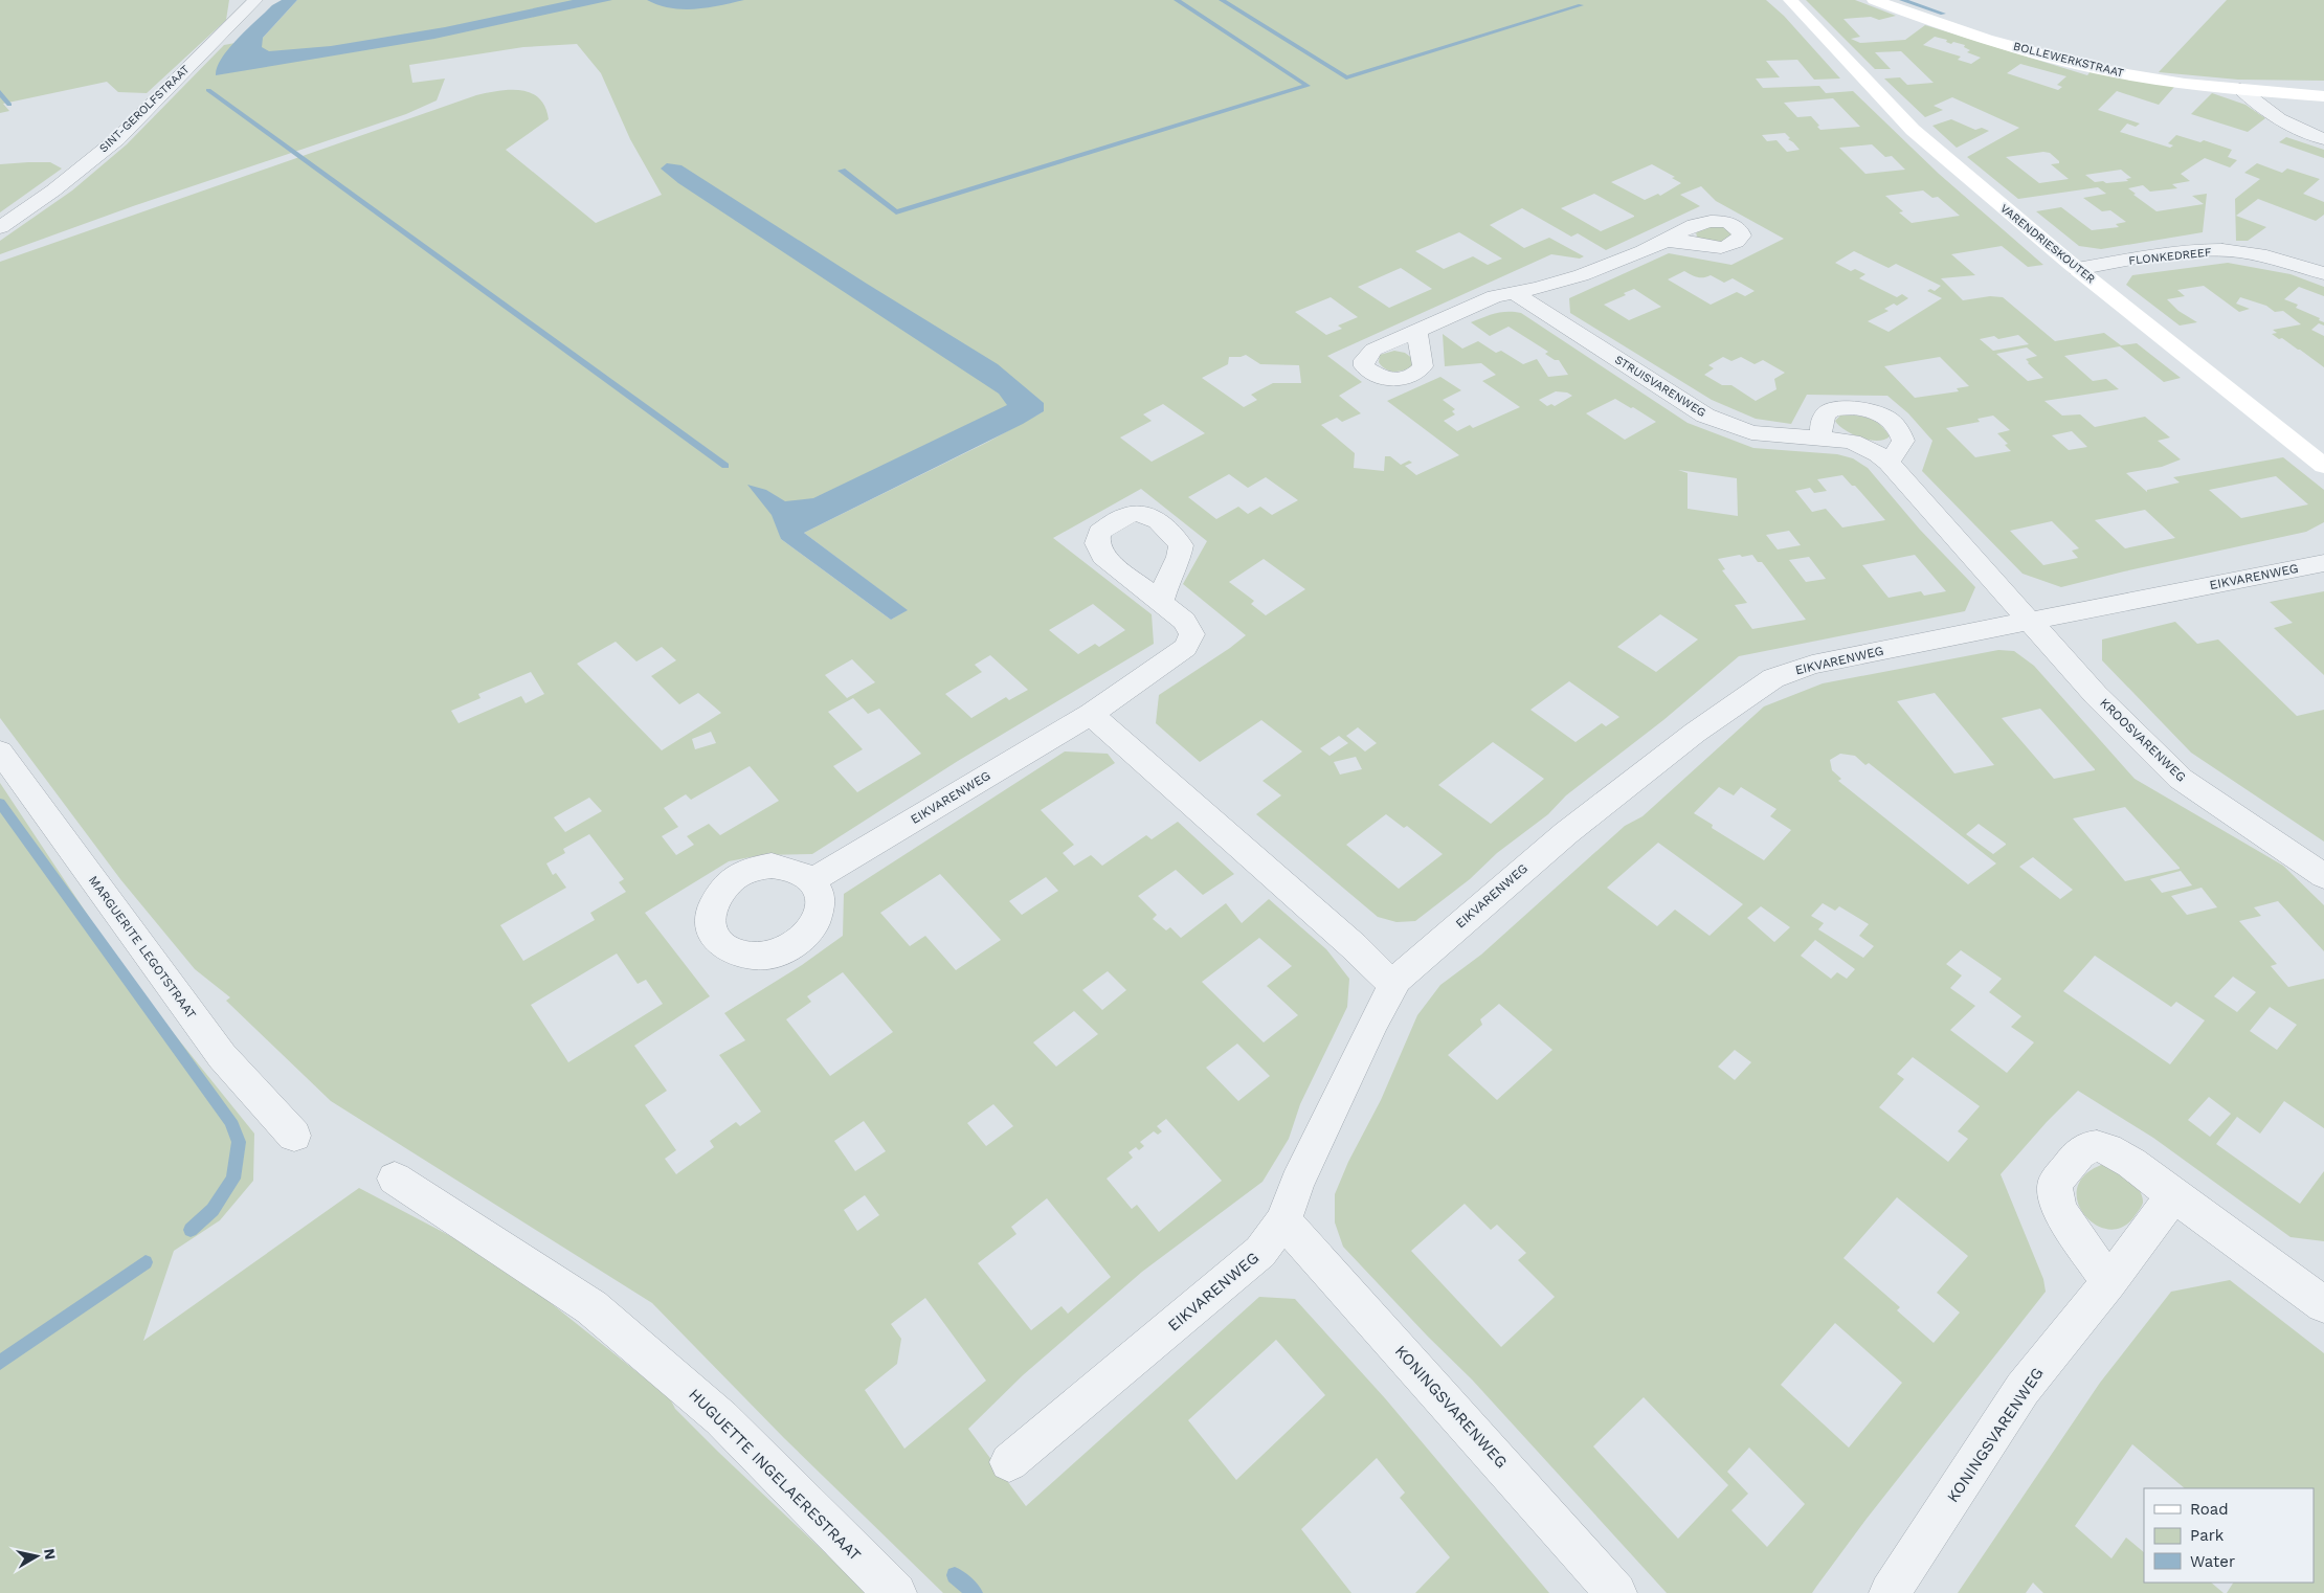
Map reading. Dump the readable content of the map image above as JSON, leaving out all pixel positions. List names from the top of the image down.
{
  "streets": {
    "street": [
      "BOLLEWERKSTRAAT",
      "SINT-GEROLFSTRAAT",
      "VARENDRIESKOUTER",
      "FLONKEDREEF",
      "STRUISVARENWEG",
      "EIKVARENWEG",
      "KROOSVARENWEG",
      "MARGUERITE LEGOTSTRAAT",
      "KONINGSVARENWEG",
      "HUGUETTE INGELAERESTRAAT"
    ]
  },
  "crossings": [
    ["VARENDRIESKOUTER", "FLONKEDREEF"],
    ["STRUISVARENWEG", "EIKVARENWEG"],
    ["STRUISVARENWEG", "KROOSVARENWEG"],
    ["EIKVARENWEG", "KROOSVARENWEG"],
    ["EIKVARENWEG", "KONINGSVARENWEG"]
  ],
  "legend": ["Road", "Park", "Water"],
  "north": "right"
}
